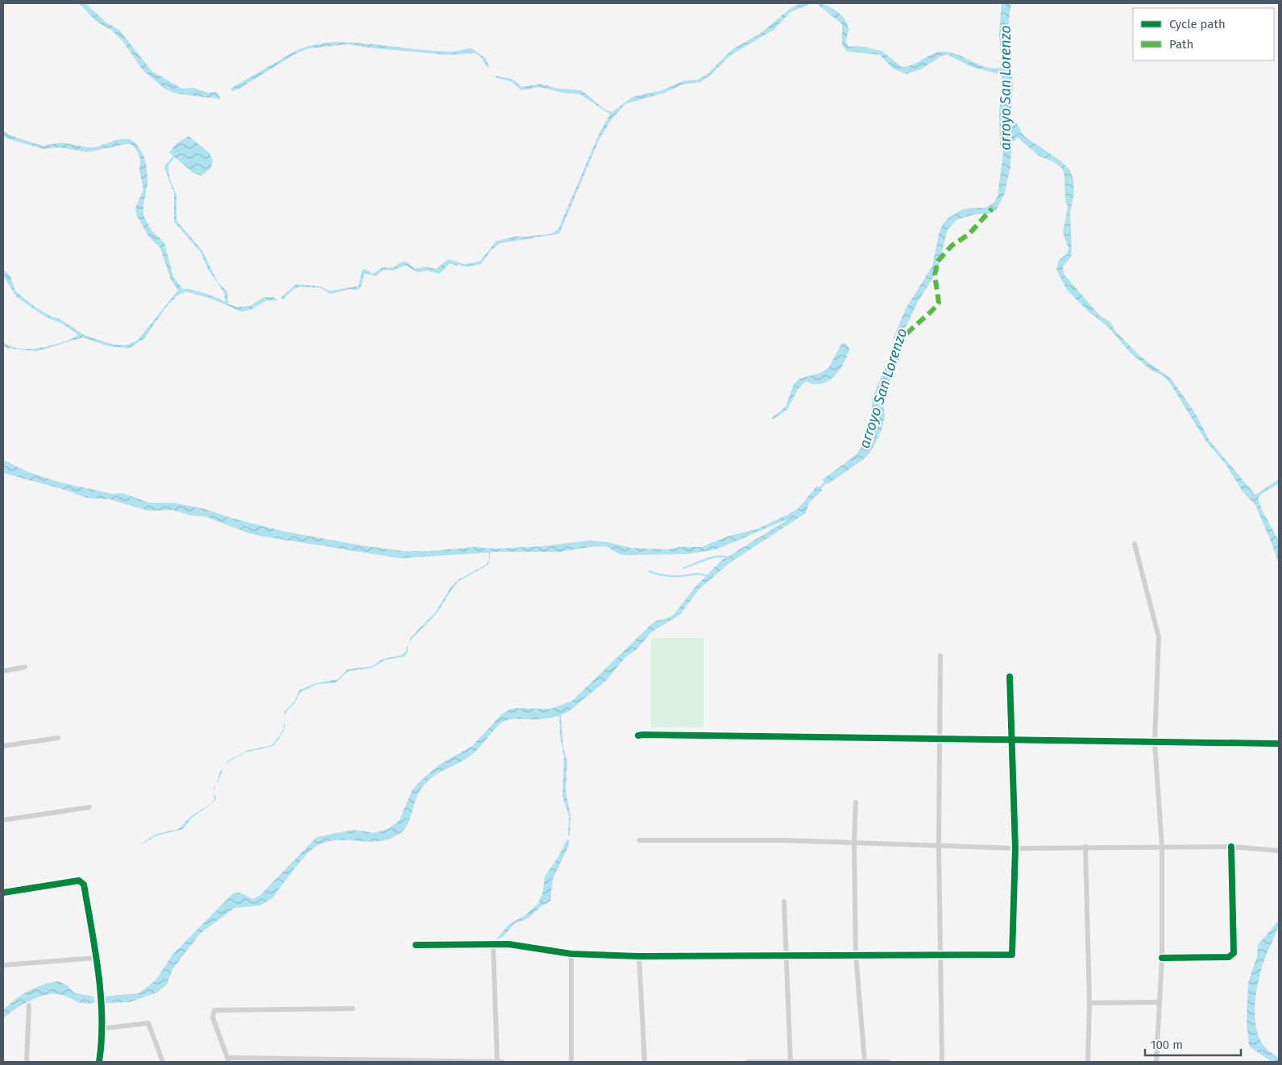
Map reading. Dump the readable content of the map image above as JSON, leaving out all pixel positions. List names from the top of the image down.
{
  "water": ["arroyo San Lorenzo"],
  "legend": ["Cycle path", "Path"],
  "scale_bar": "100 m"
}
